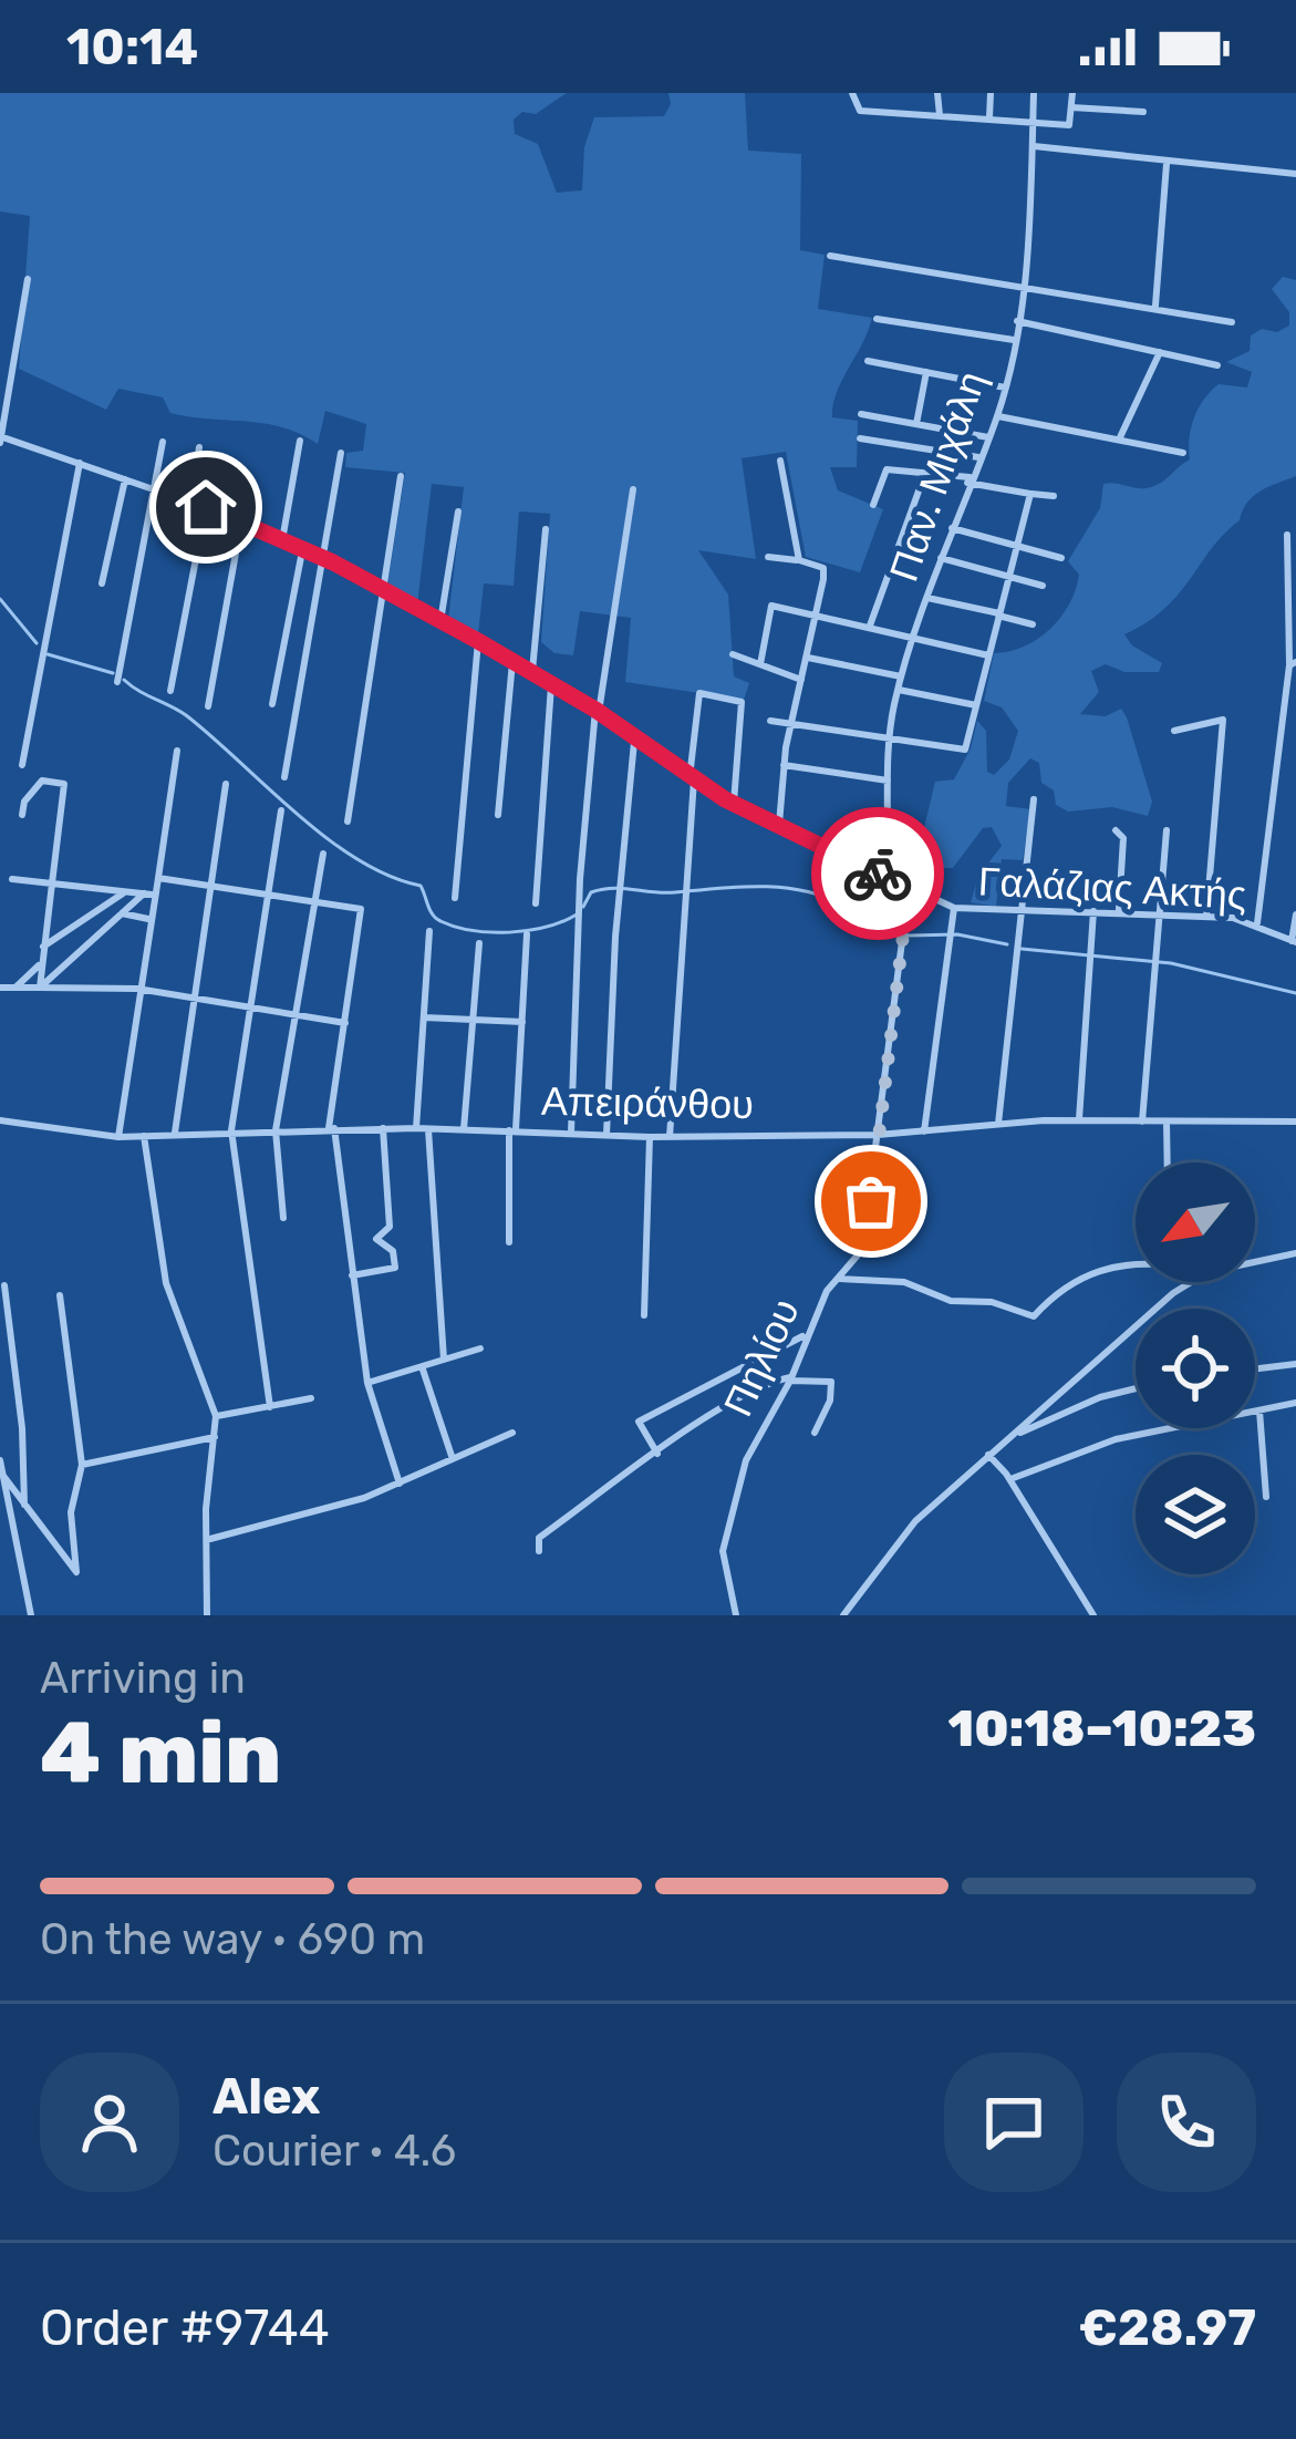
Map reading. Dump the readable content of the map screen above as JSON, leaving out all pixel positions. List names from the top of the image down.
{
  "streets": {
    "street": [
      "Παν. Μιχάλη",
      "Γαλάζιας Ακτής",
      "Απειράνθου",
      "Πηλίου"
    ]
  },
  "crossings": [
    ["Παν. Μιχάλη", "Γαλάζιας Ακτής"],
    ["Γαλάζιας Ακτής", "Πηλίου"],
    ["Απειράνθου", "Πηλίου"]
  ],
  "north": "bottom left",
  "page": {
    "status": "10:14",
    "heading": ["4 min", "Arriving in", "10:18–10:23"],
    "panel": [
      "Alex",
      "Courier · 4.6",
      "Order #9744",
      "€28.97"
    ],
    "bar": "On the way · 690 m"
  }
}
